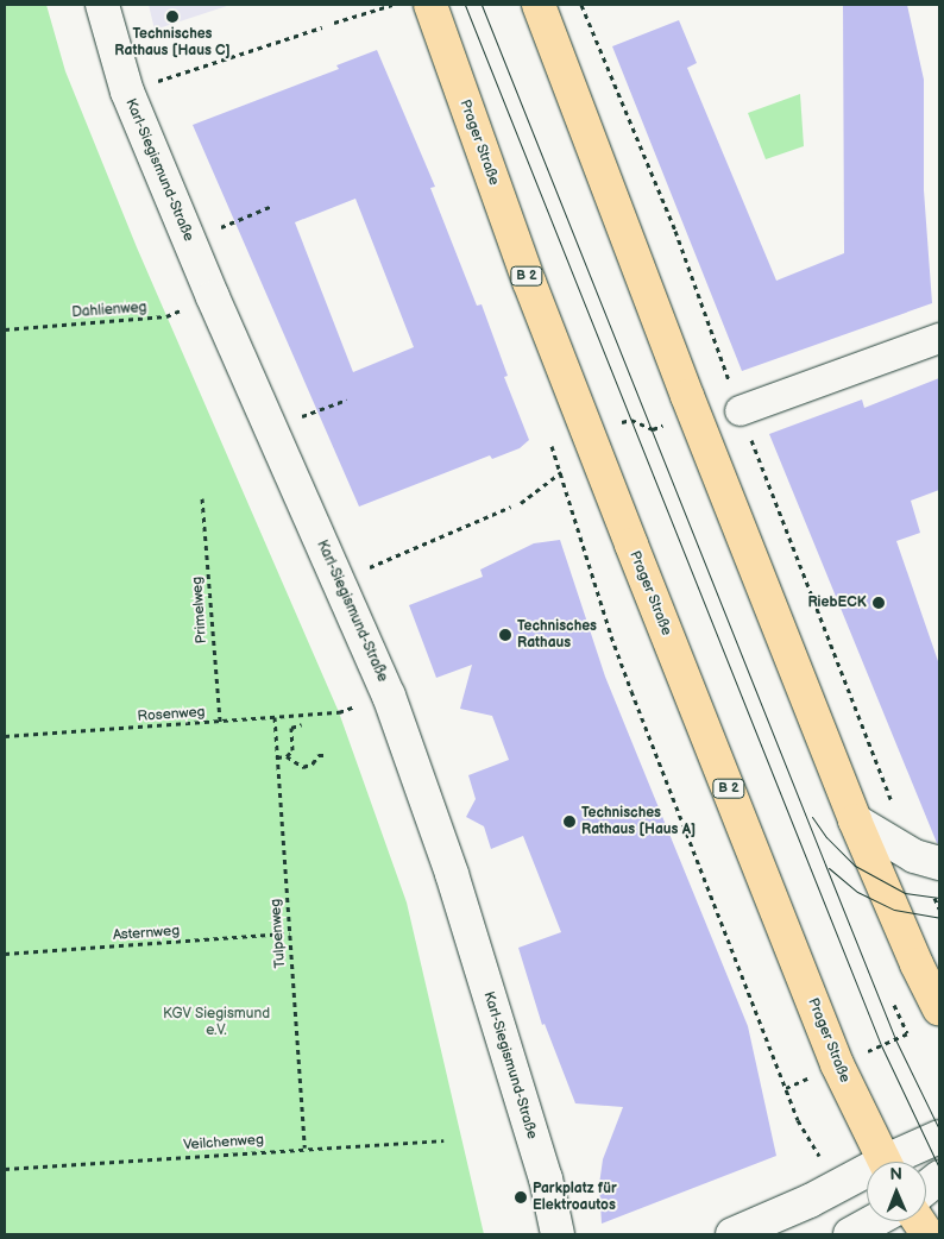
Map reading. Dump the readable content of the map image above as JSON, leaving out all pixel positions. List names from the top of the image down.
{
  "streets": {
    "main road": ["Prager Straße", "B 2"],
    "street": ["Karl-Siegismund-Straße"],
    "path": [
      "Dahlienweg",
      "Primelweg",
      "Rosenweg",
      "Asternweg",
      "Tulpenweg",
      "Veilchenweg"
    ]
  },
  "crossings": [
    ["Karl-Siegismund-Straße", "Dahlienweg"],
    ["Primelweg", "Rosenweg"],
    ["Rosenweg", "Tulpenweg"],
    ["Asternweg", "Tulpenweg"],
    ["Tulpenweg", "Veilchenweg"]
  ],
  "parks": ["KGV Siegismund e.V."],
  "places": [
    "Technisches Rathaus [Haus C]",
    "RiebECK",
    "Technisches Rathaus",
    "Technisches Rathaus [Haus A]",
    "Parkplatz für Elektroautos"
  ],
  "north": "top"
}
